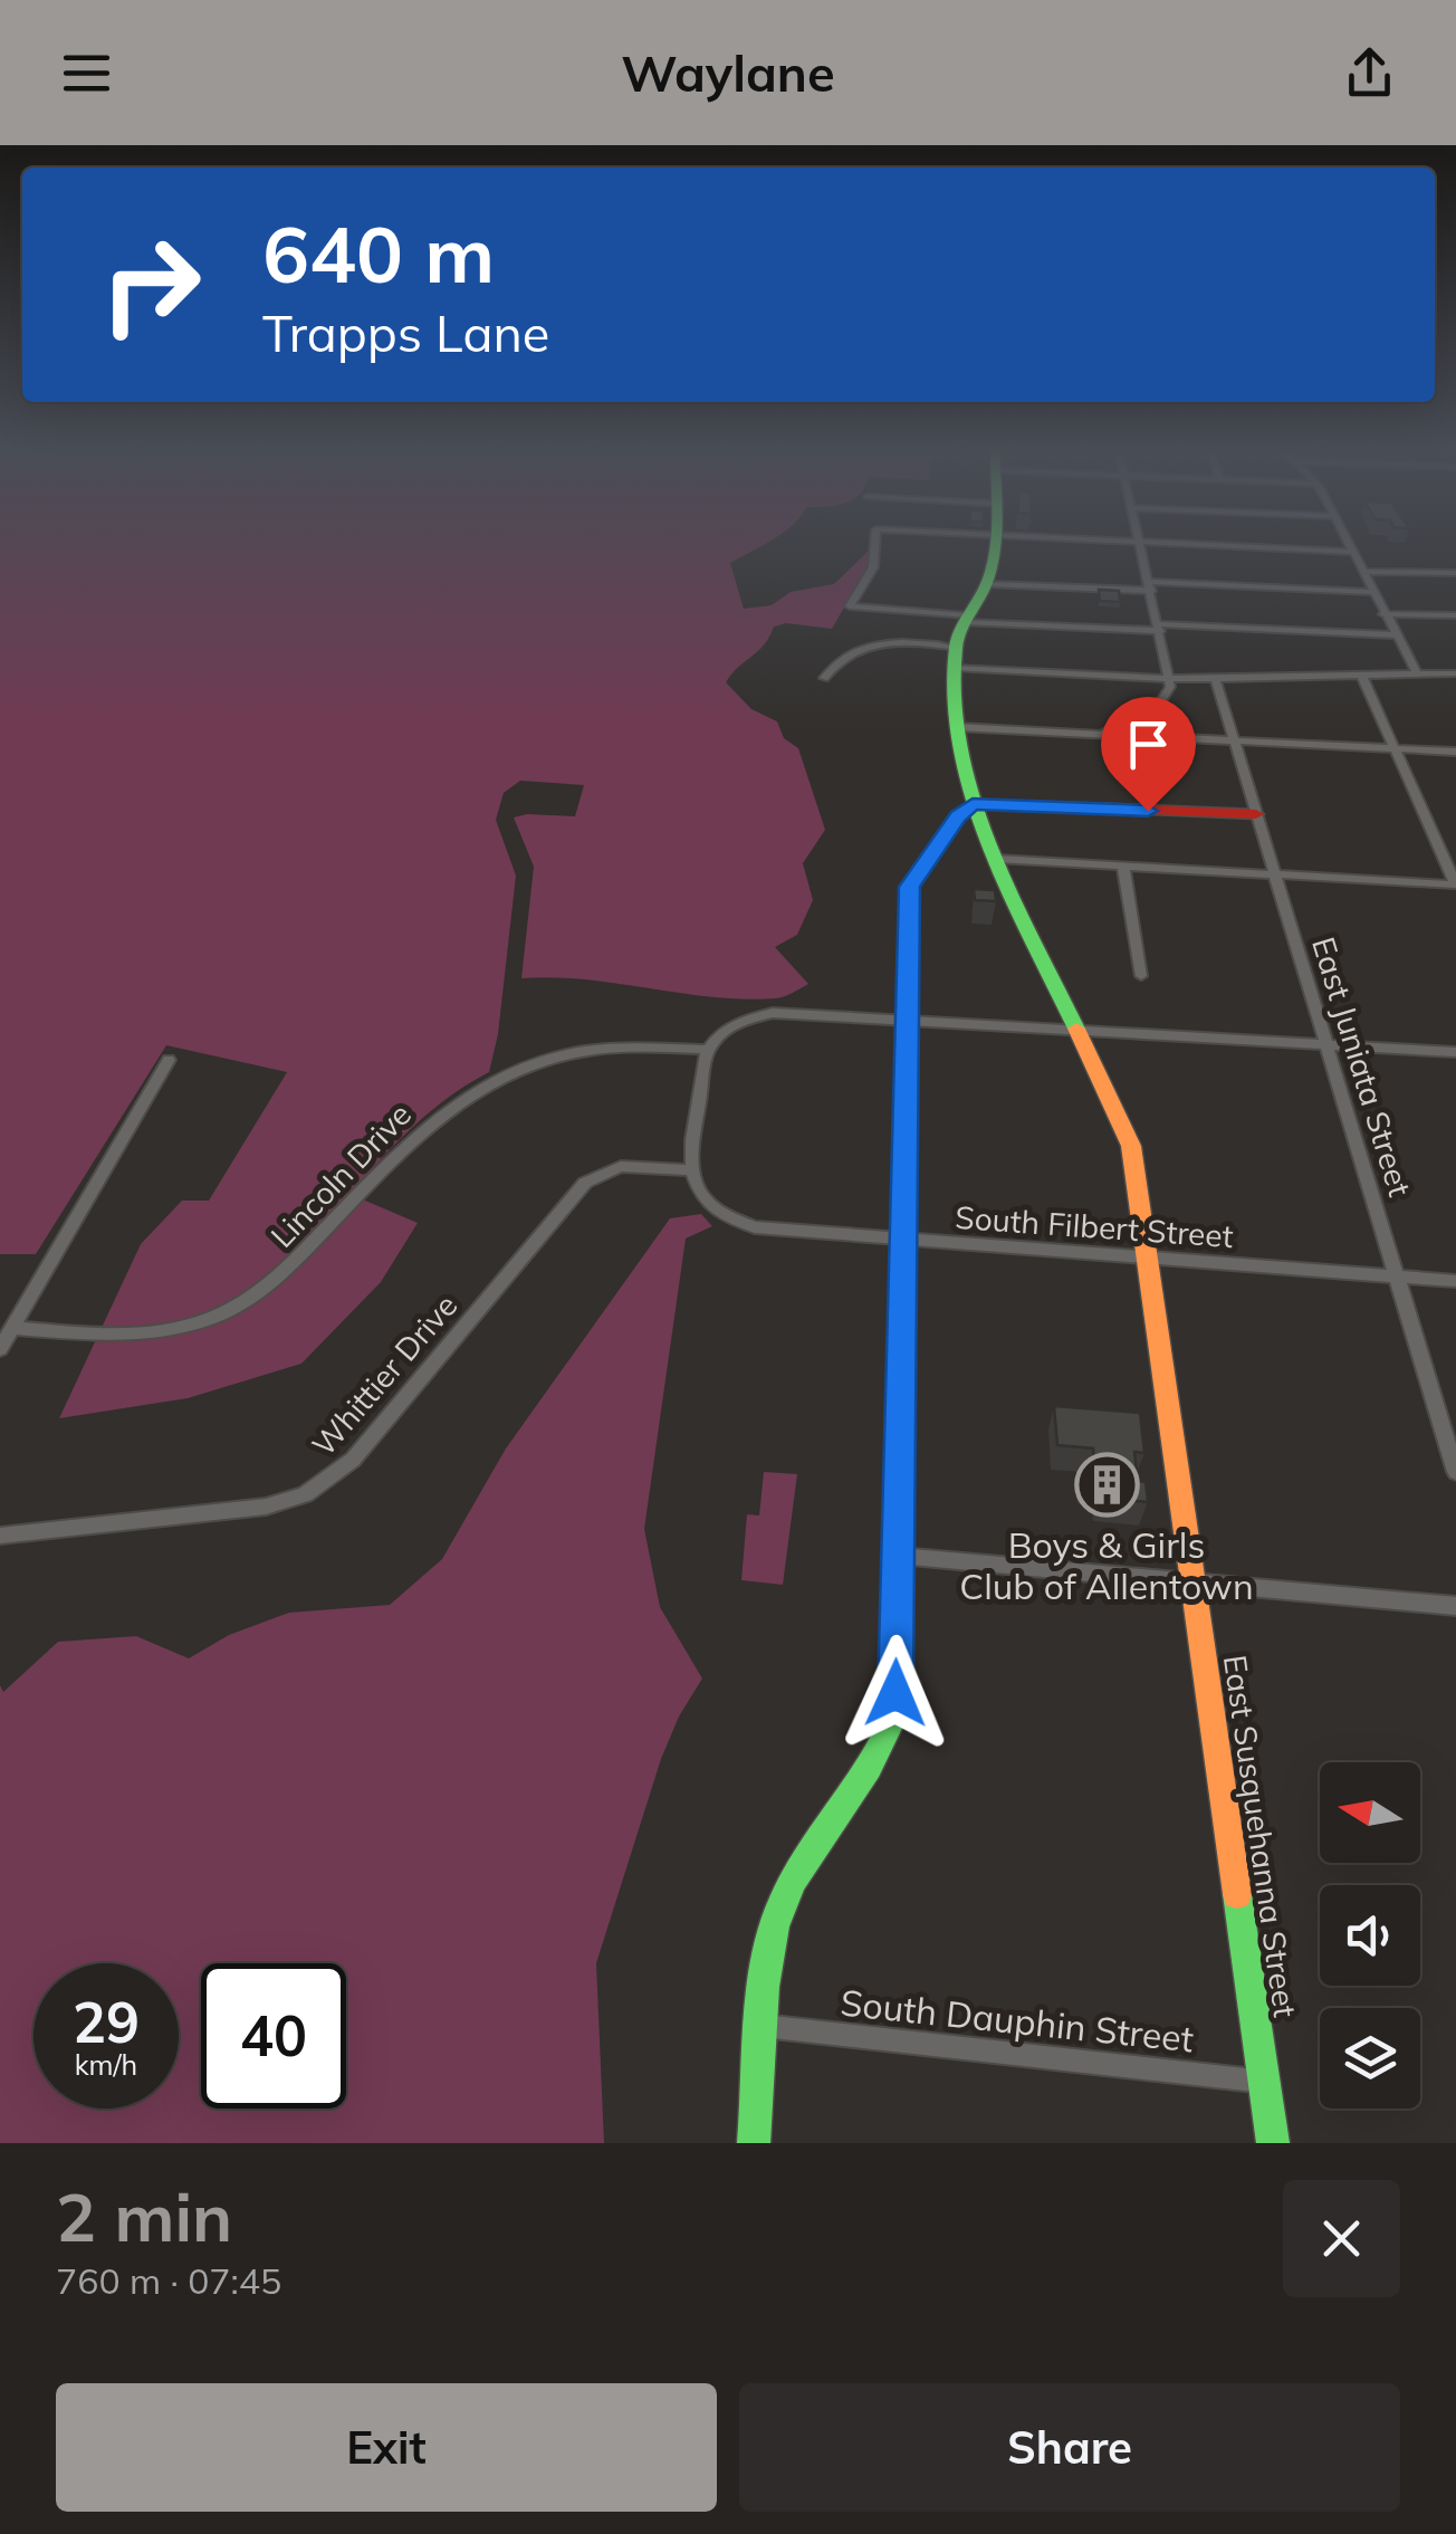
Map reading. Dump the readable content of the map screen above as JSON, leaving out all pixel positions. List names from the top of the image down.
{
  "streets": {
    "main road": ["East Susquehanna Street"],
    "street": [
      "East Juniata Street",
      "Lincoln Drive",
      "South Filbert Street",
      "Whittier Drive",
      "South Dauphin Street"
    ]
  },
  "crossings": [
    ["East Juniata Street", "South Filbert Street"],
    ["South Filbert Street", "Whittier Drive"],
    ["South Filbert Street", "East Susquehanna Street"],
    ["East Susquehanna Street", "South Dauphin Street"]
  ],
  "places": {
    "building": ["Boys & Girls Club of Allentown"]
  },
  "north": "left",
  "page": {
    "header": "Waylane",
    "turn": ["640 m", "Trapps Lane"],
    "speed": "29 km/h",
    "limit": "40",
    "heading": ["2 min", "760 m · 07:45"],
    "buttons": ["Exit", "Share"]
  }
}
